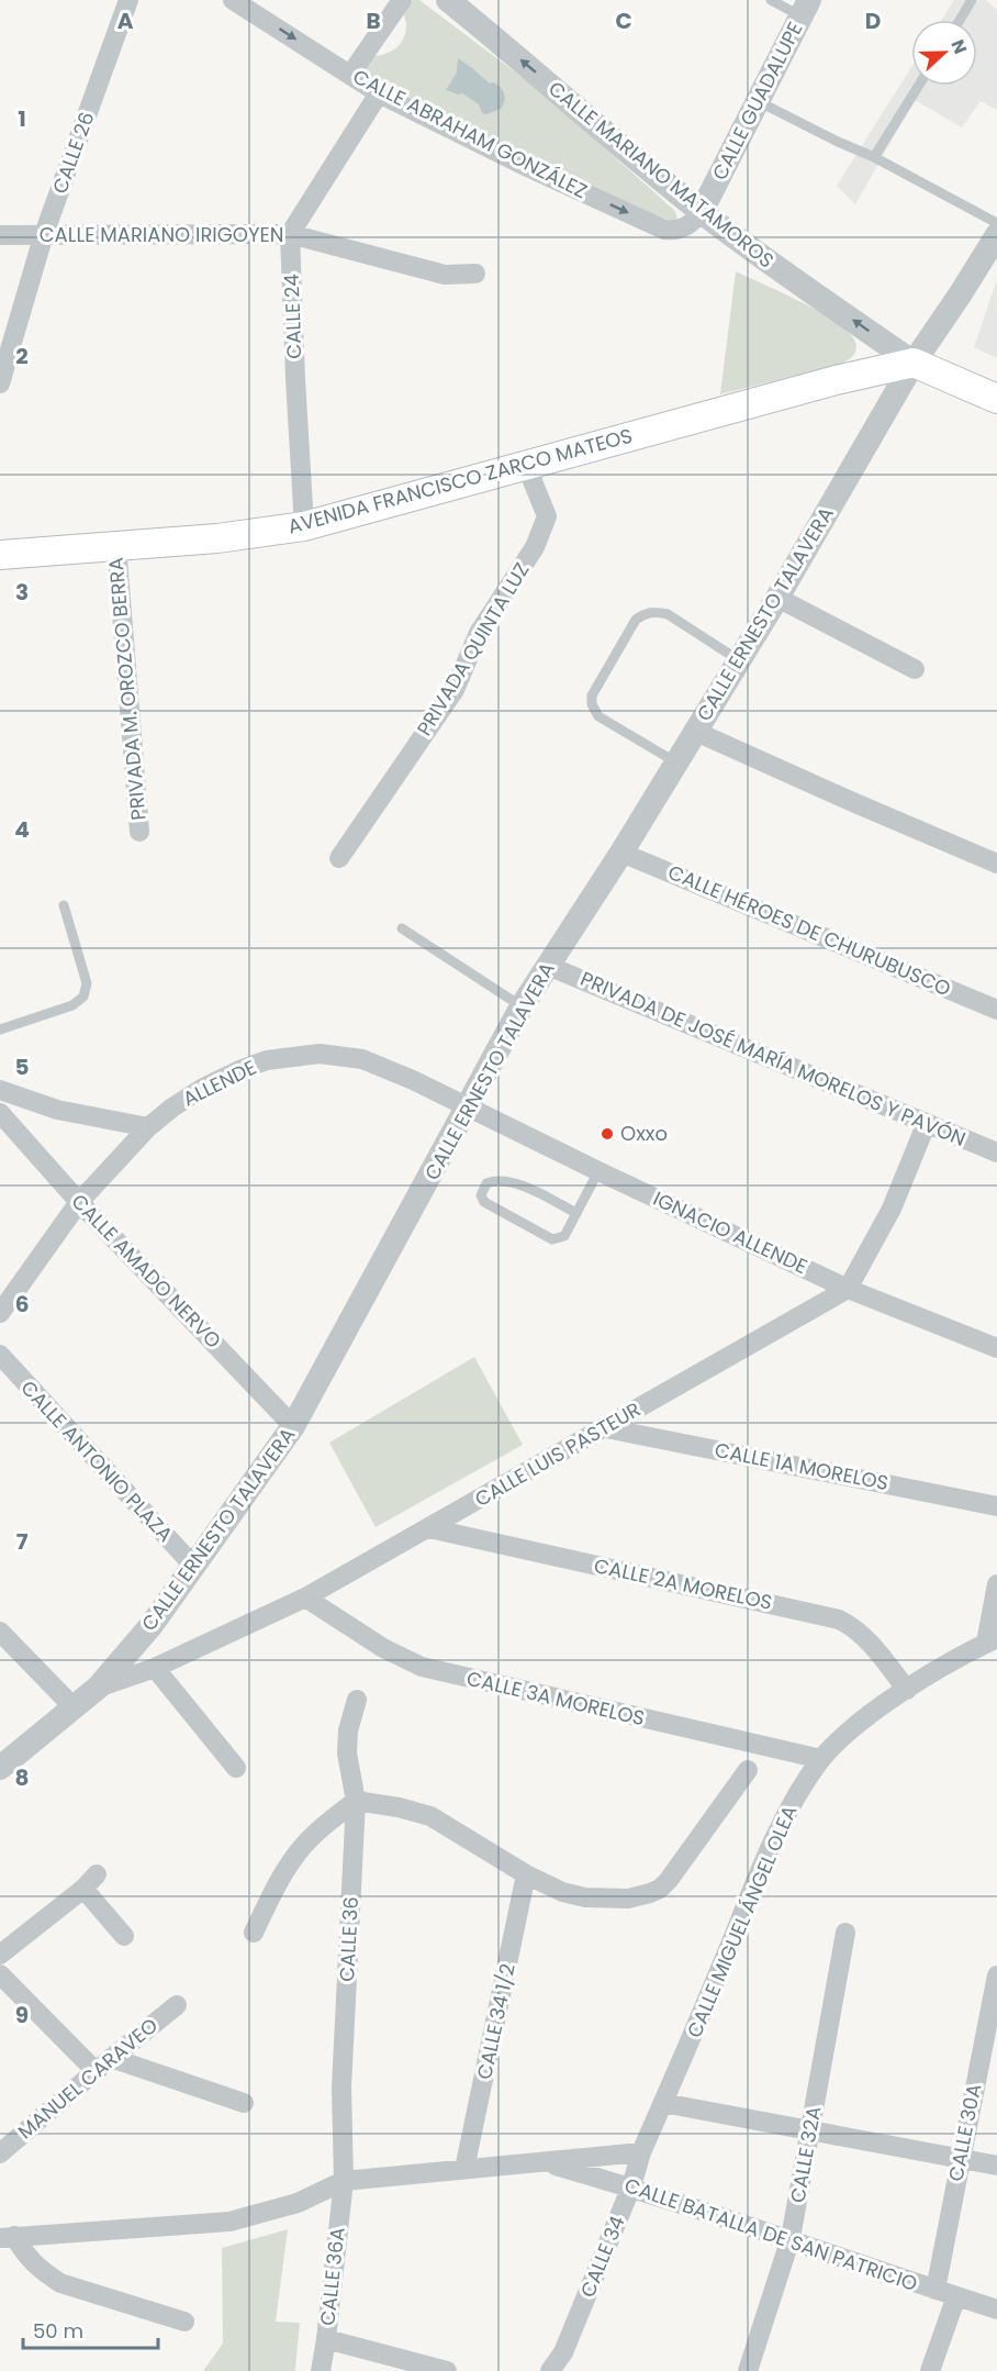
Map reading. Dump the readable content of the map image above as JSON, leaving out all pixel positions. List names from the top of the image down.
{
  "streets": {
    "main road": ["AVENIDA FRANCISCO ZARCO MATEOS"],
    "street": [
      "CALLE GUADALUPE",
      "CALLE ABRAHAM GONZÁLEZ",
      "CALLE 26",
      "CALLE MARIANO MATAMOROS",
      "CALLE MARIANO IRIGOYEN",
      "CALLE 24",
      "CALLE ERNESTO TALAVERA",
      "PRIVADA QUINTA LUZ",
      "PRIVADA M. OROZCO BERRA",
      "CALLE HÉROES DE CHURUBUSCO",
      "PRIVADA DE JOSÉ MARÍA MORELOS Y PAVÓN",
      "ALLENDE",
      "IGNACIO ALLENDE",
      "CALLE AMADO NERVO",
      "CALLE LUIS PASTEUR",
      "CALLE ANTONIO PLAZA",
      "CALLE 1A MORELOS",
      "CALLE 2A MORELOS",
      "CALLE 3A MORELOS",
      "CALLE MIGUEL ÁNGEL OLEA",
      "CALLE 36",
      "CALLE 34 1/2",
      "MANUEL CARAVEO",
      "CALLE 30A",
      "CALLE 32A",
      "CALLE BATALLA DE SAN PATRICIO",
      "CALLE 34",
      "CALLE 36A"
    ]
  },
  "crossings": [
    ["CALLE GUADALUPE", "CALLE ABRAHAM GONZÁLEZ"],
    ["CALLE GUADALUPE", "CALLE MARIANO MATAMOROS"],
    ["CALLE 26", "CALLE MARIANO IRIGOYEN"],
    ["CALLE MARIANO MATAMOROS", "AVENIDA FRANCISCO ZARCO MATEOS"],
    ["CALLE MARIANO MATAMOROS", "CALLE ERNESTO TALAVERA"],
    ["CALLE MARIANO IRIGOYEN", "CALLE 24"],
    ["CALLE 24", "AVENIDA FRANCISCO ZARCO MATEOS"],
    ["AVENIDA FRANCISCO ZARCO MATEOS", "CALLE ERNESTO TALAVERA"],
    ["AVENIDA FRANCISCO ZARCO MATEOS", "PRIVADA QUINTA LUZ"],
    ["AVENIDA FRANCISCO ZARCO MATEOS", "PRIVADA M. OROZCO BERRA"],
    ["CALLE ERNESTO TALAVERA", "CALLE HÉROES DE CHURUBUSCO"],
    ["CALLE ERNESTO TALAVERA", "PRIVADA DE JOSÉ MARÍA MORELOS Y PAVÓN"],
    ["CALLE ERNESTO TALAVERA", "ALLENDE"],
    ["CALLE ERNESTO TALAVERA", "IGNACIO ALLENDE"],
    ["CALLE ERNESTO TALAVERA", "CALLE AMADO NERVO"],
    ["CALLE ERNESTO TALAVERA", "CALLE LUIS PASTEUR"],
    ["CALLE ERNESTO TALAVERA", "CALLE ANTONIO PLAZA"],
    ["ALLENDE", "IGNACIO ALLENDE"],
    ["ALLENDE", "CALLE AMADO NERVO"],
    ["IGNACIO ALLENDE", "CALLE LUIS PASTEUR"],
    ["CALLE LUIS PASTEUR", "CALLE 1A MORELOS"],
    ["CALLE LUIS PASTEUR", "CALLE 2A MORELOS"],
    ["CALLE LUIS PASTEUR", "CALLE 3A MORELOS"],
    ["CALLE 2A MORELOS", "CALLE MIGUEL ÁNGEL OLEA"],
    ["CALLE 3A MORELOS", "CALLE MIGUEL ÁNGEL OLEA"],
    ["CALLE MIGUEL ÁNGEL OLEA", "CALLE 34"],
    ["CALLE 36", "CALLE BATALLA DE SAN PATRICIO"],
    ["CALLE 36", "CALLE 36A"],
    ["CALLE 34 1/2", "CALLE BATALLA DE SAN PATRICIO"],
    ["CALLE 30A", "CALLE BATALLA DE SAN PATRICIO"],
    ["CALLE 32A", "CALLE BATALLA DE SAN PATRICIO"],
    ["CALLE BATALLA DE SAN PATRICIO", "CALLE 34"],
    ["CALLE BATALLA DE SAN PATRICIO", "CALLE 36A"]
  ],
  "one_way": ["CALLE ABRAHAM GONZÁLEZ", "CALLE MARIANO MATAMOROS"],
  "places": ["Oxxo"],
  "scale_bar": "50 m",
  "north": "right",
  "grid": {
    "columns": [
      "A",
      "B",
      "C",
      "D"
    ],
    "rows": [
      "1",
      "2",
      "3",
      "4",
      "5",
      "6",
      "7",
      "8",
      "9"
    ]
  }
}
